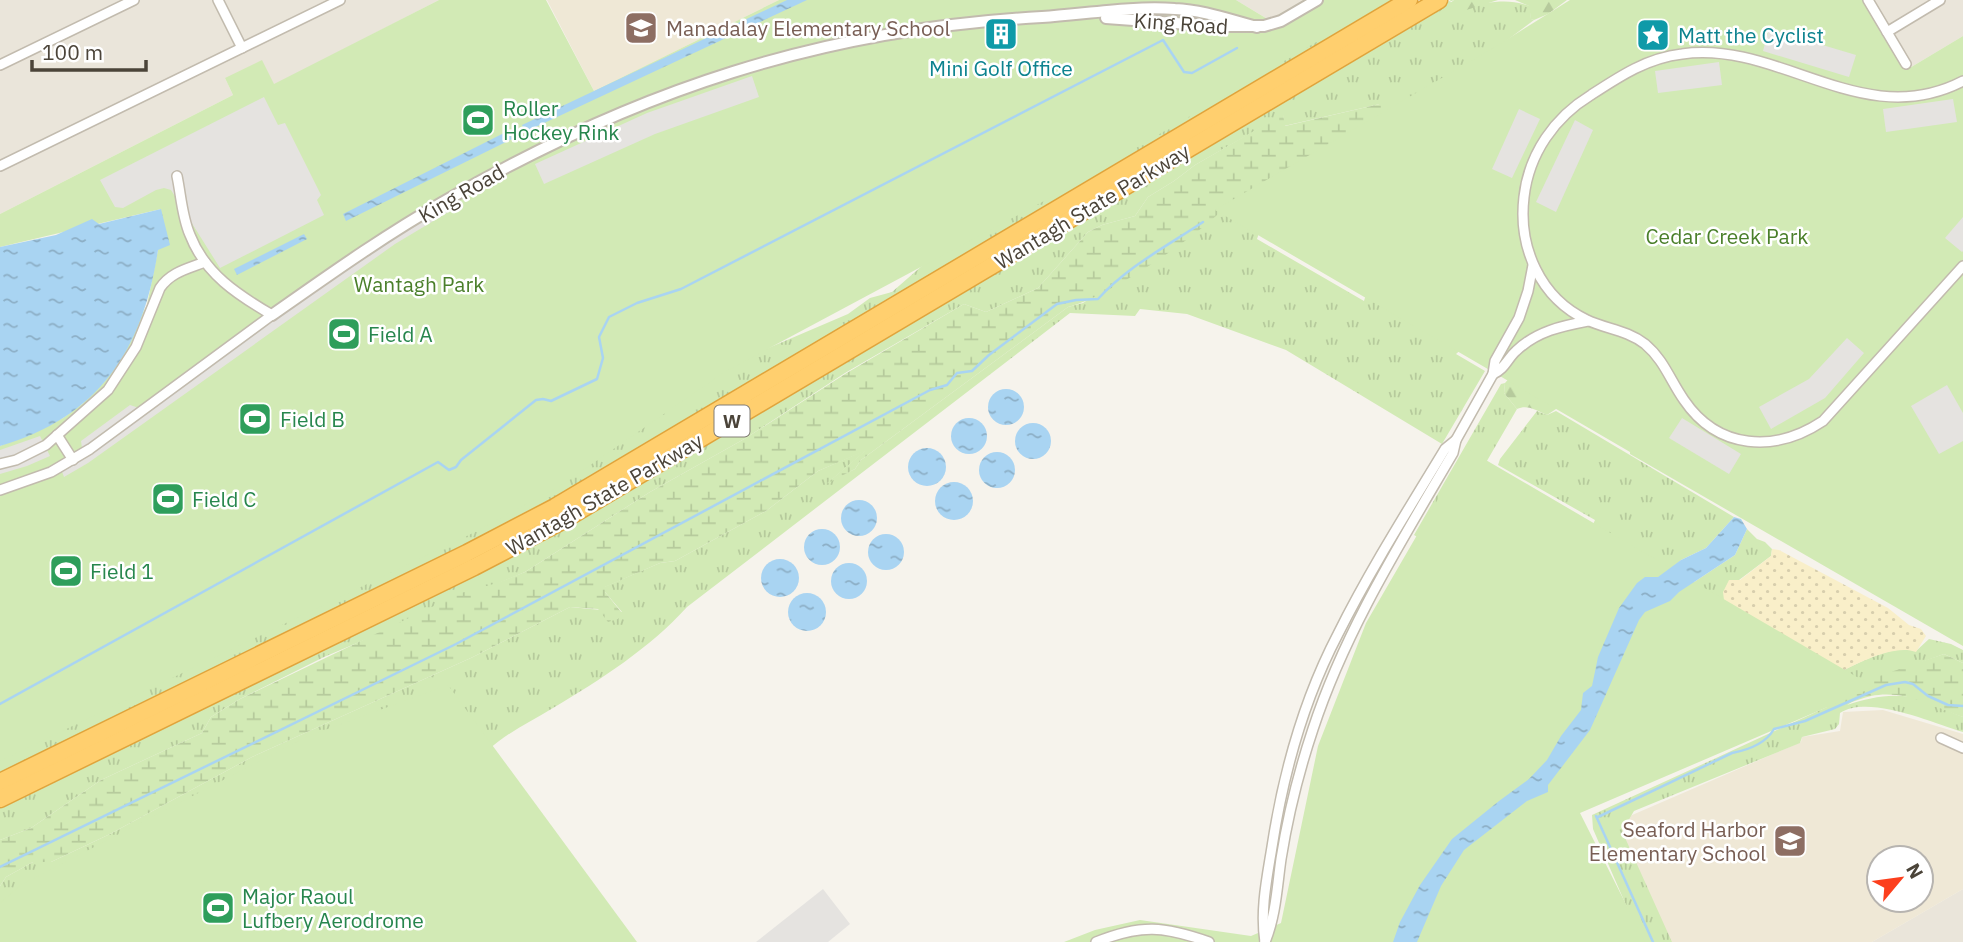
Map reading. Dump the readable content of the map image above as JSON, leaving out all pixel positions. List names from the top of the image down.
{
  "streets": {
    "highway": ["Wantagh State Parkway", "W"],
    "street": ["King Road"]
  },
  "parks": ["Cedar Creek Park", "Wantagh Park"],
  "places": {
    "school or university": ["Manadalay Elementary School", "Seaford Harbor Elementary School"],
    "building": ["Mini Golf Office"],
    "place": ["Matt the Cyclist"],
    "sports": [
      "Roller Hockey Rink",
      "Field A",
      "Field B",
      "Field C",
      "Field 1",
      "Major Raoul Lufbery Aerodrome"
    ]
  },
  "scale_bar": "100 m",
  "north": "top right"
}
